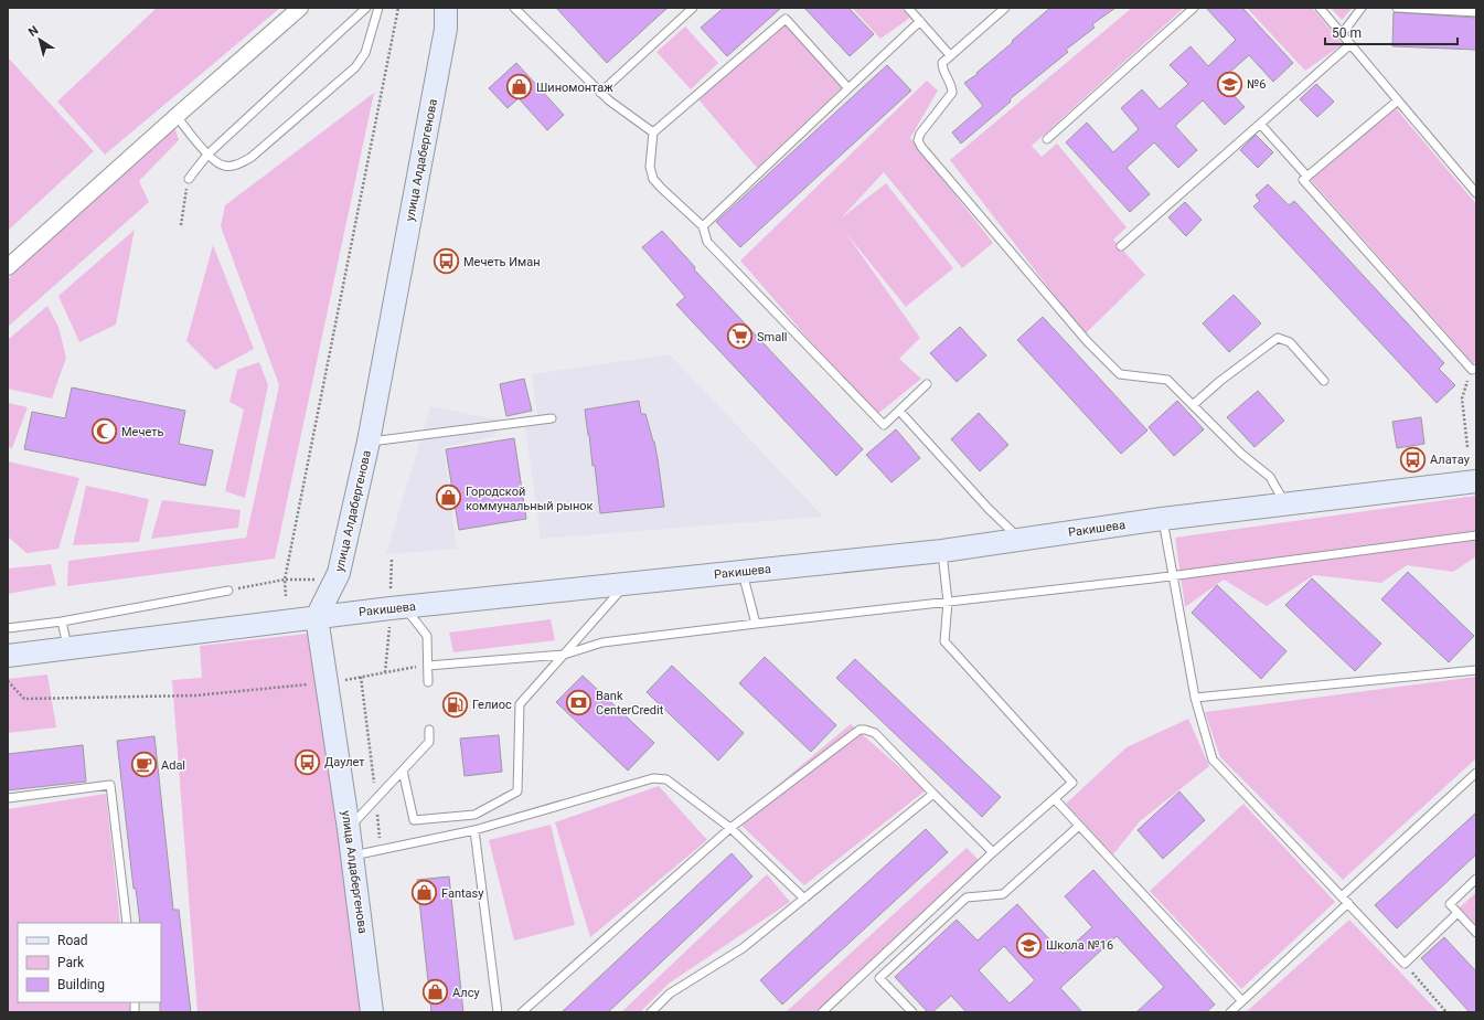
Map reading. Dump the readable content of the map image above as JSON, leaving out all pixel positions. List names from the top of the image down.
{
  "streets": {
    "street": ["улица Алдабергенова", "Ракишева"]
  },
  "crossings": [
    ["улица Алдабергенова", "Ракишева"]
  ],
  "places": {
    "school or university": ["№6", "Школа №16"],
    "shop": [
      "Шиномонтаж",
      "Городской коммунальный рынок",
      "Fantasy",
      "Алсу"
    ],
    "bus stop": ["Мечеть Иман", "Алатау", "Даулет"],
    "supermarket": ["Small"],
    "mosque": ["Мечеть"],
    "bank": ["Bank CenterCredit"],
    "fuel station": ["Гелиос"],
    "cafe": ["Adal"]
  },
  "legend": ["Road", "Park", "Building"],
  "scale_bar": "50 m",
  "north": "top left"
}
